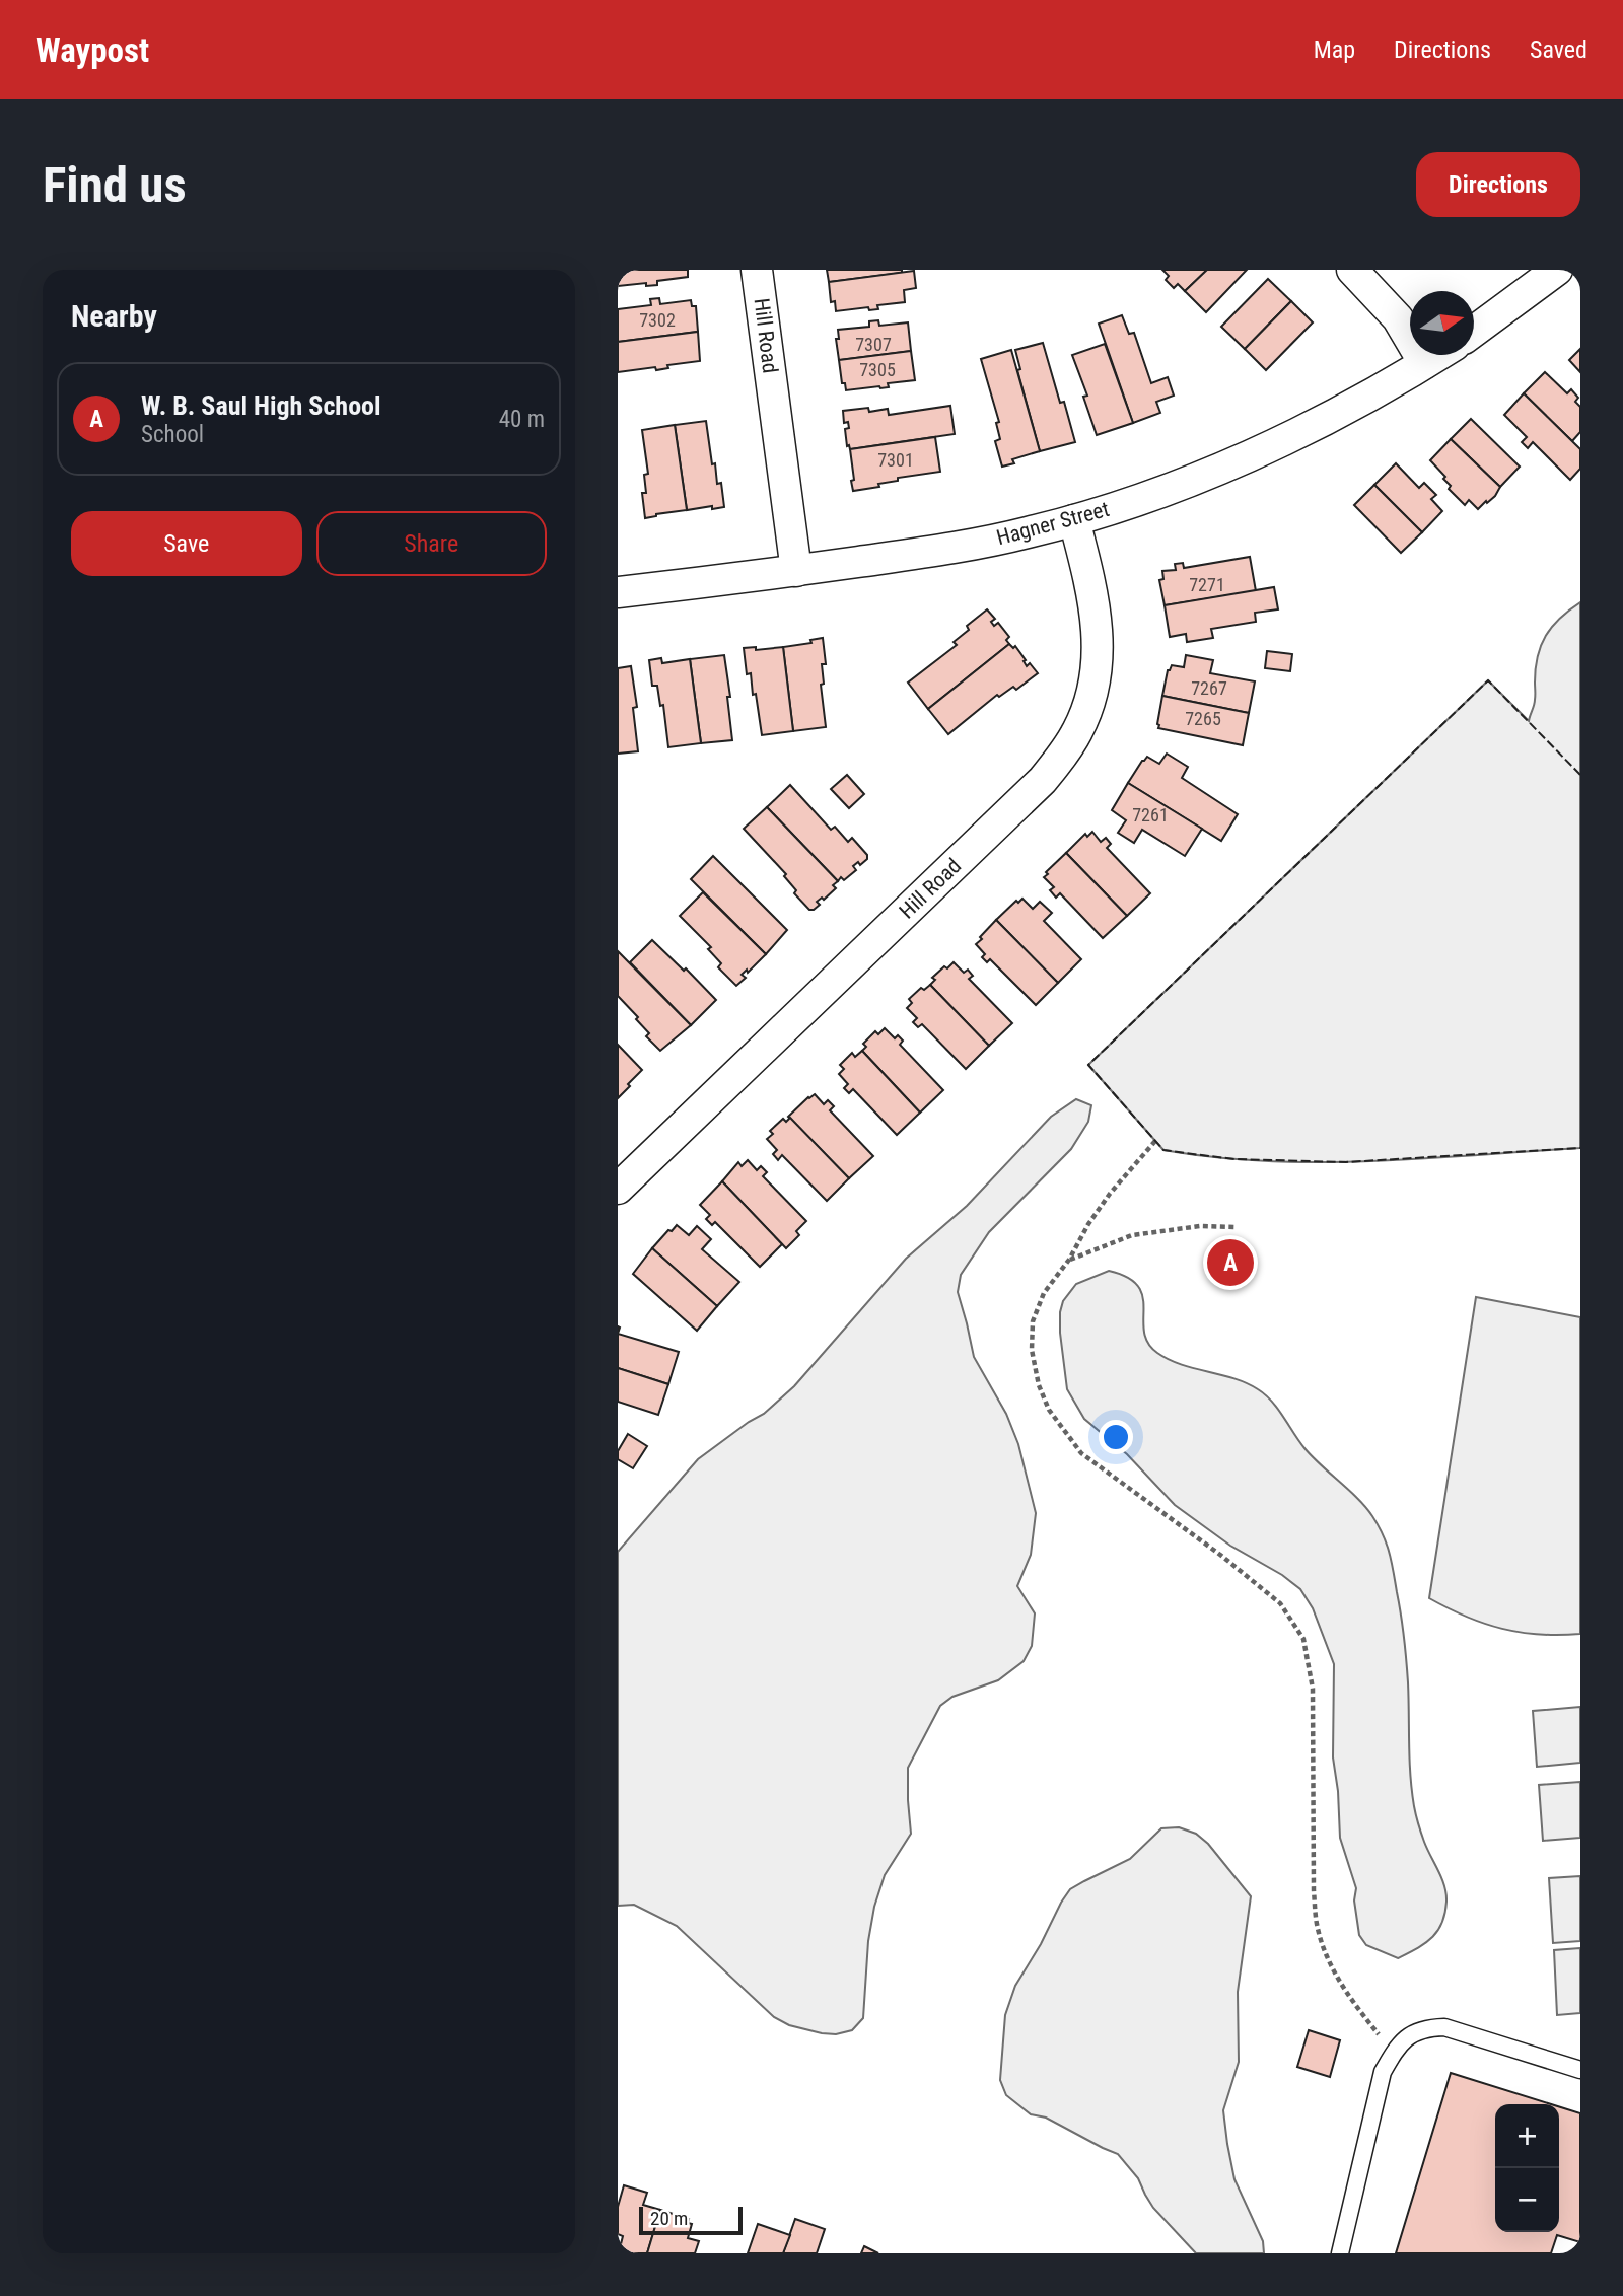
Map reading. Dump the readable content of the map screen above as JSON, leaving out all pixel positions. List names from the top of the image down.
{
  "streets": {
    "street": ["Hill Road", "Hagner Street"]
  },
  "crossings": [
    ["Hill Road", "Hagner Street"]
  ],
  "house_numbers": [
    "7302",
    "7307",
    "7305",
    "7301",
    "7271",
    "7267",
    "7265",
    "7261"
  ],
  "scale_bar": "20 m",
  "north": "right",
  "page": {
    "header": "Waypost",
    "nav": ["Map", "Directions", "Saved"],
    "buttons": [
      "Directions",
      ["Save", "Share"]
    ],
    "title": "Find us",
    "heading": "Nearby",
    "list": [
      {
        "mark": "A",
        "name": "W. B. Saul High School",
        "note": "School",
        "value": "40 m"
      }
    ],
    "pins": "A",
    "map_buttons": ["+", "−"],
    "scale": "20 m"
  }
}
